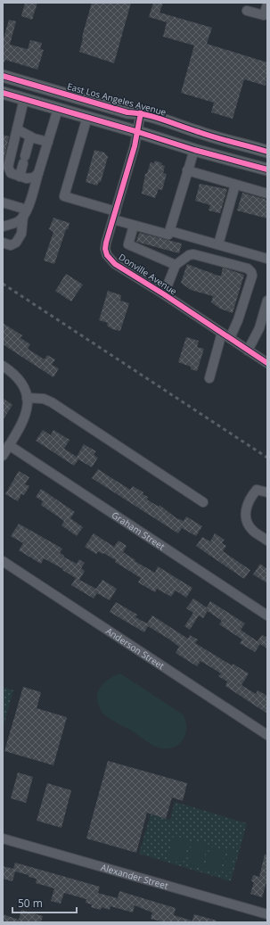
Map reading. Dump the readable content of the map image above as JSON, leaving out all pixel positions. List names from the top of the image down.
{
  "streets": {
    "main road": ["East Los Angeles Avenue"],
    "street": [
      "Donville Avenue",
      "Graham Street",
      "Anderson Street",
      "Alexander Street"
    ]
  },
  "crossings": [
    ["East Los Angeles Avenue", "Donville Avenue"]
  ],
  "scale_bar": "50 m"
}
